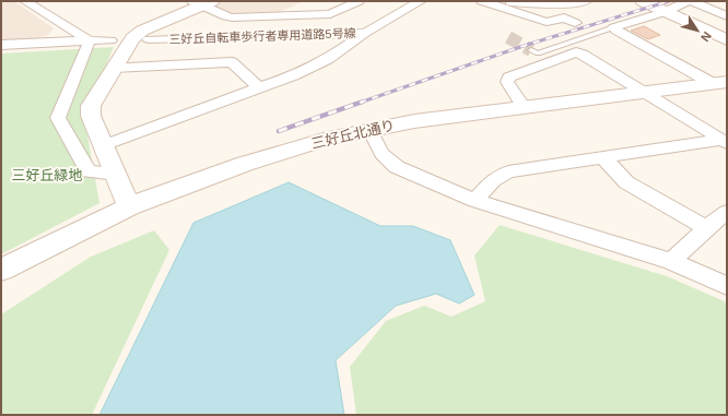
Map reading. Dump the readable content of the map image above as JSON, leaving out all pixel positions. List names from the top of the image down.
{
  "streets": {
    "street": ["三好丘自転車歩行者専用道路5号線", "三好丘北通り"]
  },
  "parks": ["三好丘緑地"],
  "north": "bottom right"
}
